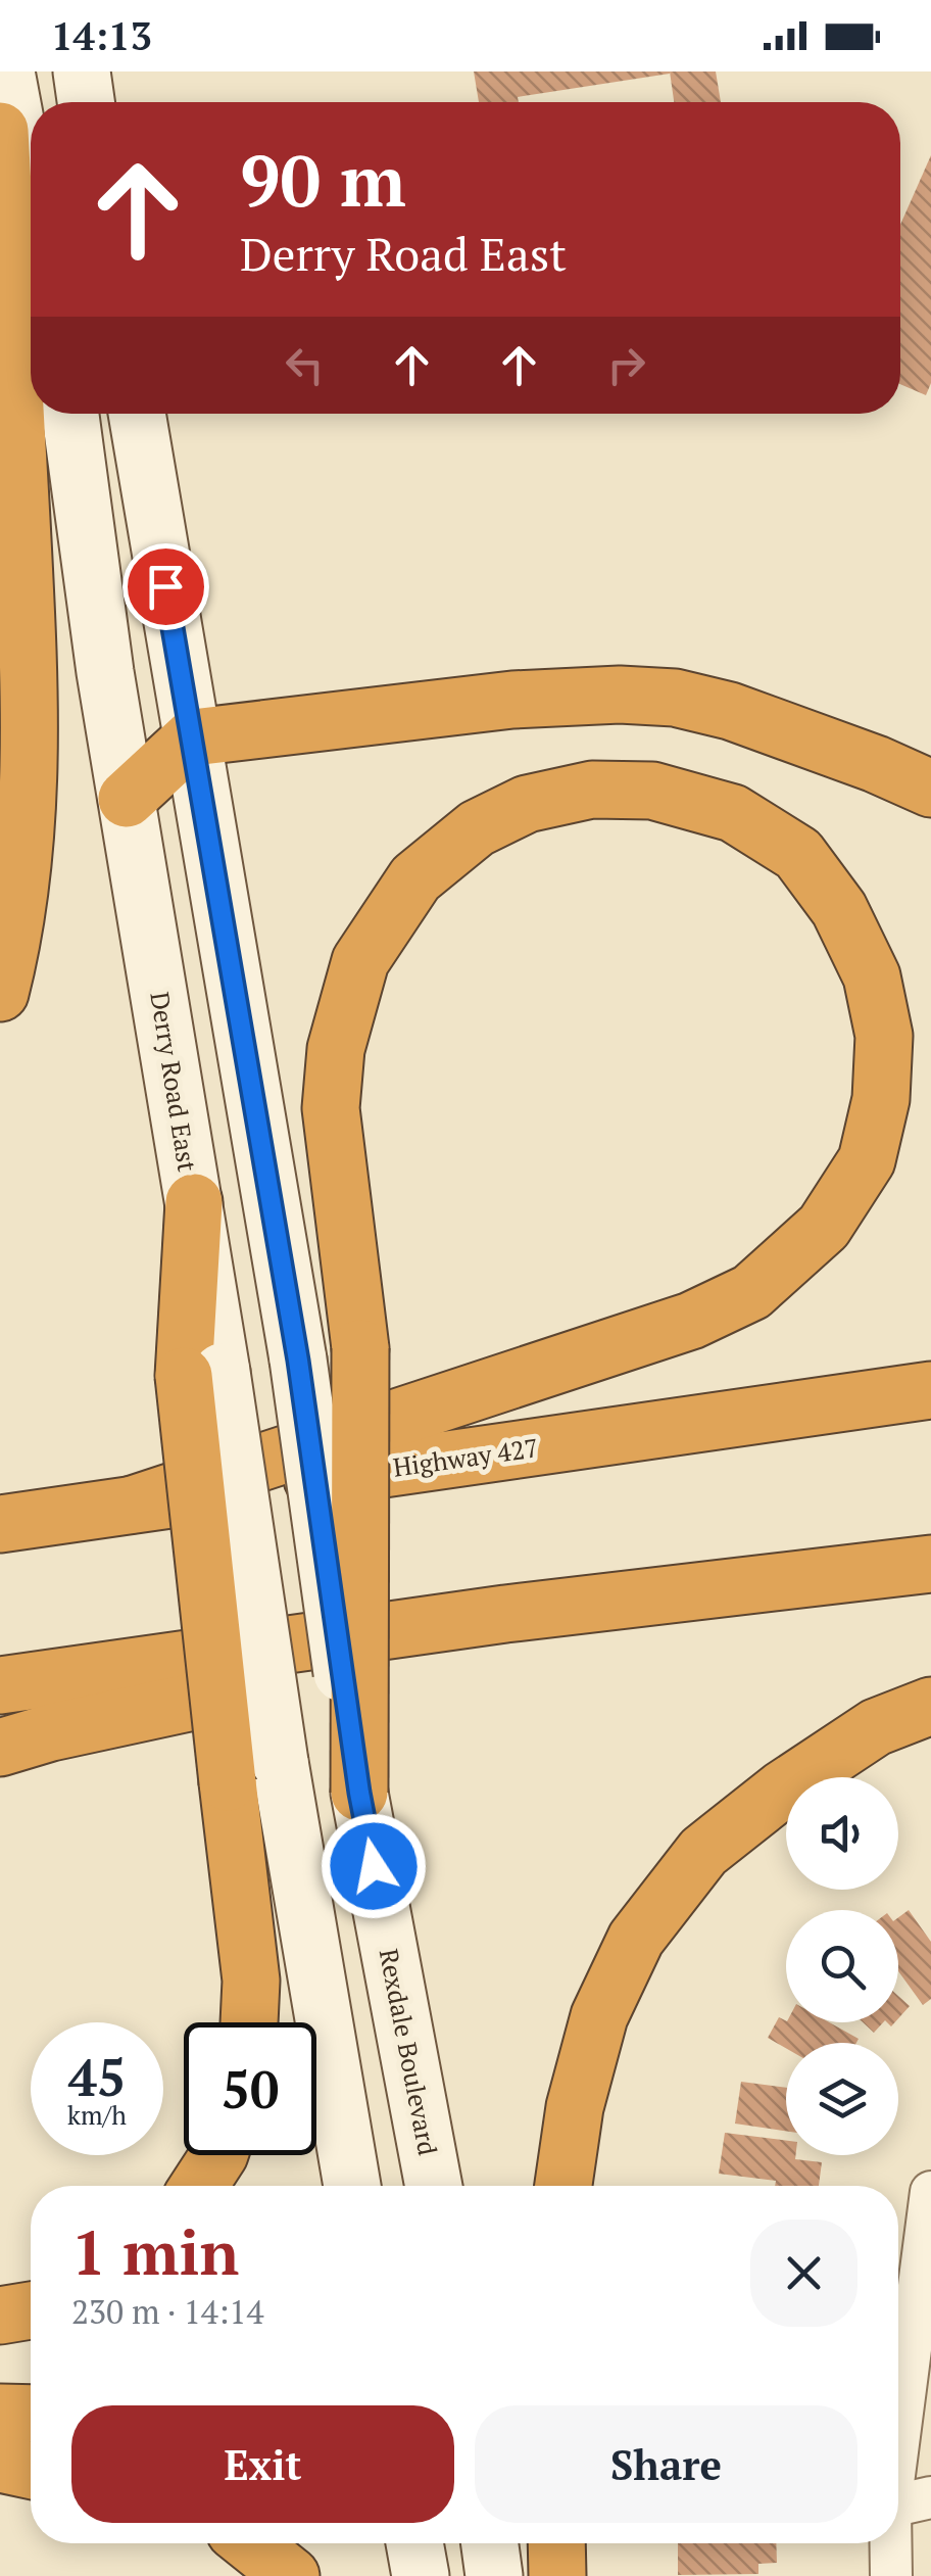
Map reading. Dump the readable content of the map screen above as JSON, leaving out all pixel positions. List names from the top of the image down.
{
  "streets": {
    "highway": ["Highway 427"],
    "main road": ["Derry Road East", "Rexdale Boulevard"]
  },
  "page": {
    "status": "14:13",
    "turn": ["90 m", "Derry Road East"],
    "speed": "45 km/h",
    "limit": "50",
    "heading": ["1 min", "230 m · 14:14"],
    "buttons": ["Exit", "Share"]
  }
}
